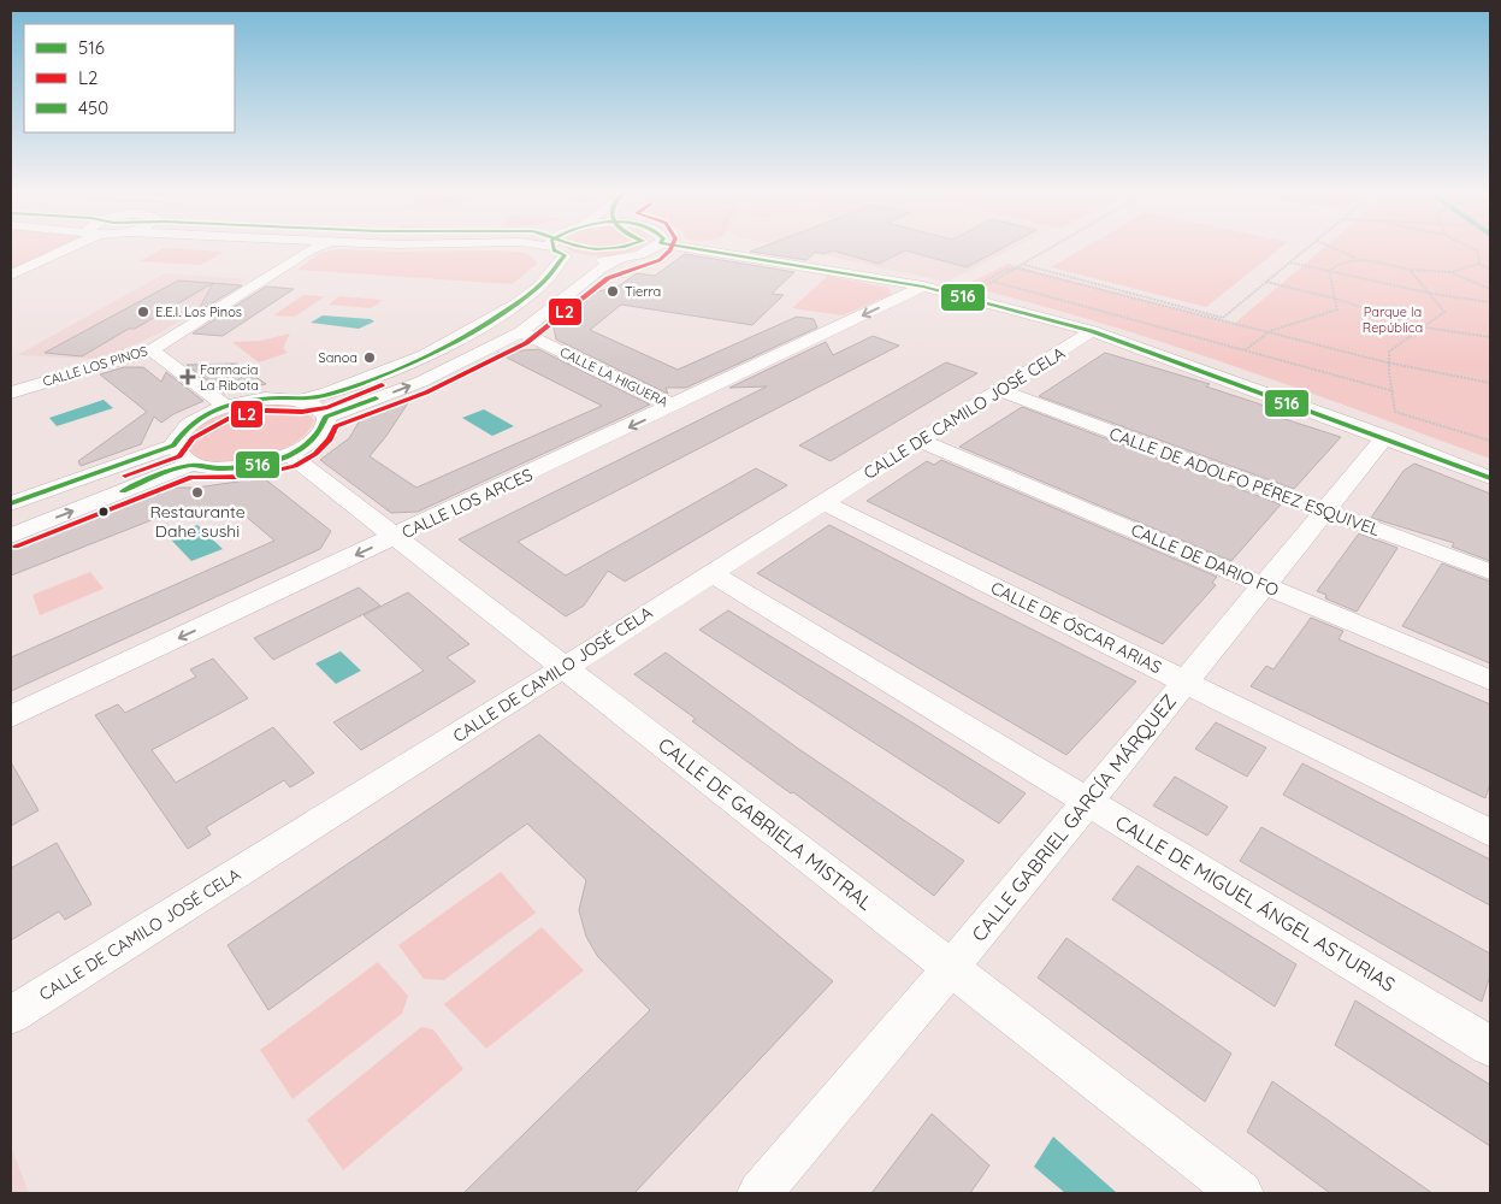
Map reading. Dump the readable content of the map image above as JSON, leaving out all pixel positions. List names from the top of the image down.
{
  "streets": {
    "street": [
      "CALLE LOS PINOS",
      "CALLE LA HIGUERA",
      "CALLE DE CAMILO JOSÉ CELA",
      "CALLE DE ADOLFO PÉREZ ESQUIVEL",
      "CALLE LOS ARCES",
      "CALLE DE DARIO FO",
      "CALLE DE ÓSCAR ARIAS",
      "CALLE GABRIEL GARCÍA MÁRQUEZ",
      "CALLE DE GABRIELA MISTRAL",
      "CALLE DE MIGUEL ÁNGEL ASTURIAS"
    ]
  },
  "crossings": [
    ["CALLE LA HIGUERA", "CALLE LOS ARCES"],
    ["CALLE DE CAMILO JOSÉ CELA", "CALLE DE ADOLFO PÉREZ ESQUIVEL"],
    ["CALLE DE CAMILO JOSÉ CELA", "CALLE DE DARIO FO"],
    ["CALLE DE CAMILO JOSÉ CELA", "CALLE DE ÓSCAR ARIAS"],
    ["CALLE DE CAMILO JOSÉ CELA", "CALLE DE GABRIELA MISTRAL"],
    ["CALLE DE CAMILO JOSÉ CELA", "CALLE DE MIGUEL ÁNGEL ASTURIAS"],
    ["CALLE DE ADOLFO PÉREZ ESQUIVEL", "CALLE GABRIEL GARCÍA MÁRQUEZ"],
    ["CALLE LOS ARCES", "CALLE DE GABRIELA MISTRAL"],
    ["CALLE DE DARIO FO", "CALLE GABRIEL GARCÍA MÁRQUEZ"],
    ["CALLE DE ÓSCAR ARIAS", "CALLE GABRIEL GARCÍA MÁRQUEZ"],
    ["CALLE GABRIEL GARCÍA MÁRQUEZ", "CALLE DE GABRIELA MISTRAL"],
    ["CALLE GABRIEL GARCÍA MÁRQUEZ", "CALLE DE MIGUEL ÁNGEL ASTURIAS"]
  ],
  "parks": ["Parque la República"],
  "places": {
    "other": [
      "Tierra",
      "E.E.I. Los Pinos",
      "Sanoa",
      "Restaurante Dahe sushi"
    ],
    "health": ["Farmacia La Ribota"]
  },
  "lines": ["transit line 516", "transit line L2"],
  "legend": ["516", "L2", "450"]
}
